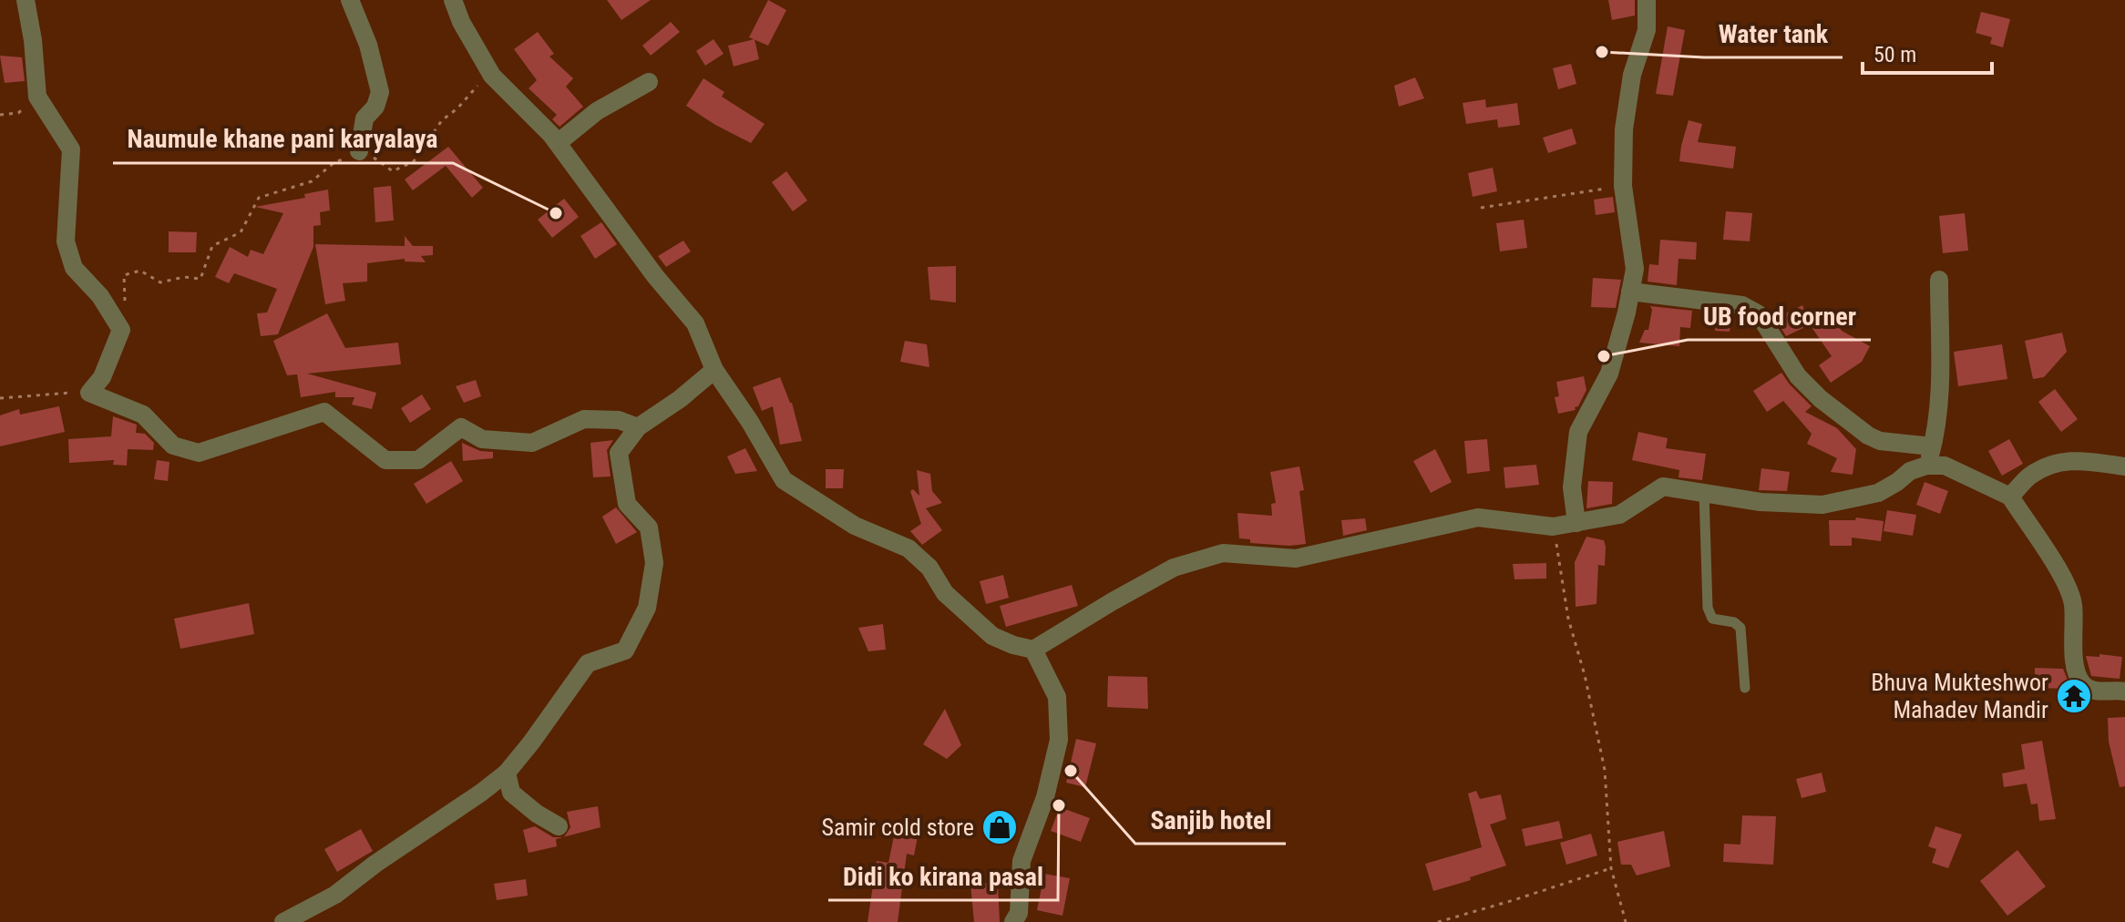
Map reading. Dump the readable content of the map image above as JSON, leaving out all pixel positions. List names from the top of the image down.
{
  "places": {
    "other": [
      "Water tank",
      "Naumule khane pani karyalaya",
      "UB food corner",
      "Sanjib hotel",
      "Didi ko kirana pasal"
    ],
    "temple": ["Bhuva Mukteshwor Mahadev Mandir"],
    "shop": ["Samir cold store"]
  },
  "scale_bar": "50 m"
}
